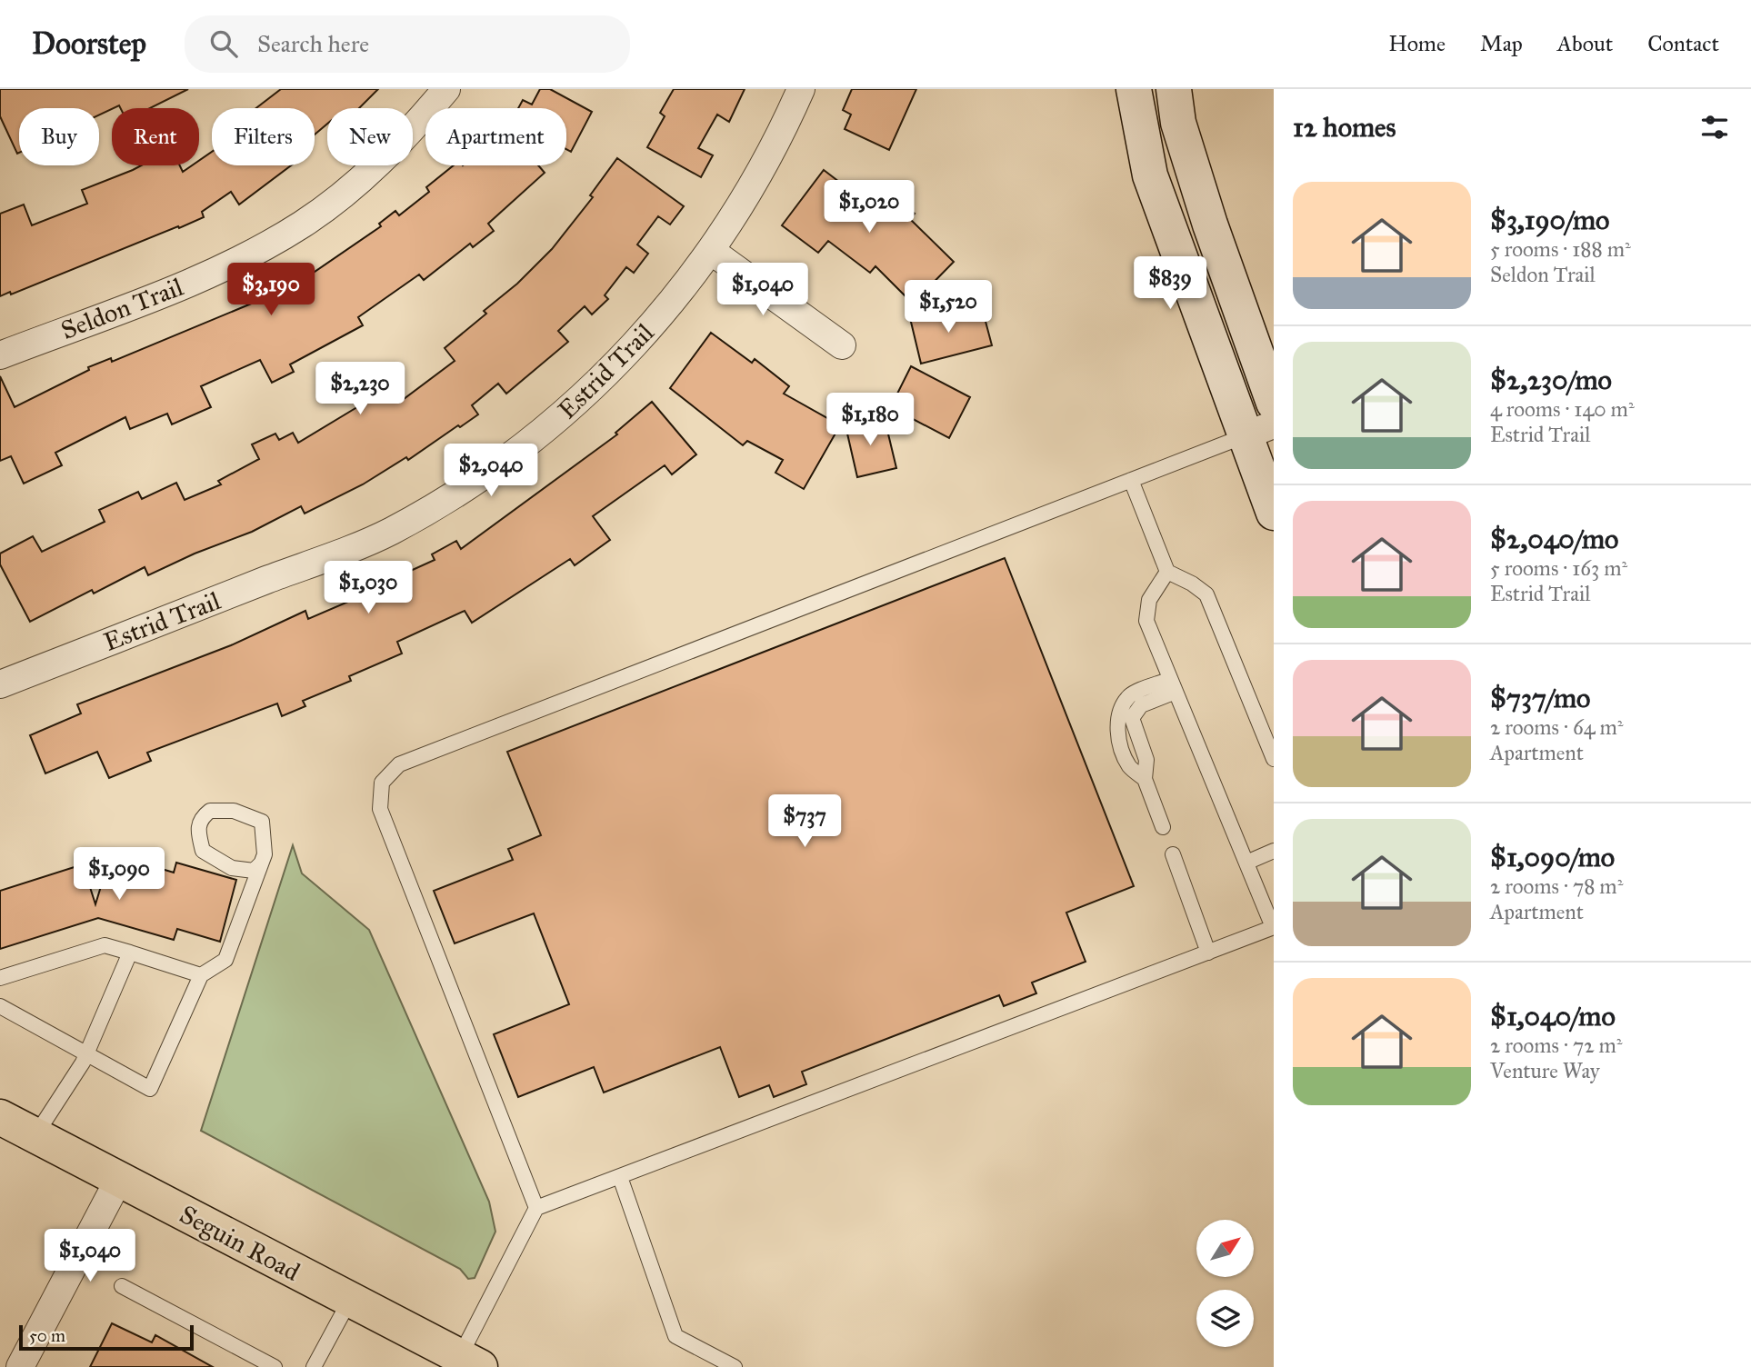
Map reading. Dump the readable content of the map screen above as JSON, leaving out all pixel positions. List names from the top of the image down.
{
  "streets": {
    "main road": ["Seguin Road"],
    "street": ["Seldon Trail", "Estrid Trail"]
  },
  "scale_bar": "50 m",
  "north": "top right",
  "page": {
    "header": "Doorstep",
    "search": "Search here",
    "nav": [
      "Home",
      "Map",
      "About",
      "Contact"
    ],
    "heading": "12 homes",
    "chip": [
      "Buy",
      "Rent",
      "Filters",
      "New",
      "Apartment"
    ],
    "list": [
      {
        "name": "$3,190/mo",
        "note": "5 rooms · 188 m² · Seldon Trail"
      },
      {
        "name": "$2,230/mo",
        "note": "4 rooms · 140 m² · Estrid Trail"
      },
      {
        "name": "$2,040/mo",
        "note": "5 rooms · 163 m² · Estrid Trail"
      },
      {
        "name": "$737/mo",
        "note": "2 rooms · 64 m² · Apartment"
      },
      {
        "name": "$1,090/mo",
        "note": "2 rooms · 78 m² · Apartment"
      },
      {
        "name": "$1,040/mo",
        "note": "2 rooms · 72 m² · Venture Way"
      }
    ],
    "price": [
      "$1,020",
      "$839",
      "$3,190",
      "$1,040",
      "$1,520",
      "$2,230",
      "$1,180",
      "$2,040",
      "$1,030",
      "$737",
      "$1,090",
      "$1,040"
    ],
    "scale": "50 m"
  }
}
